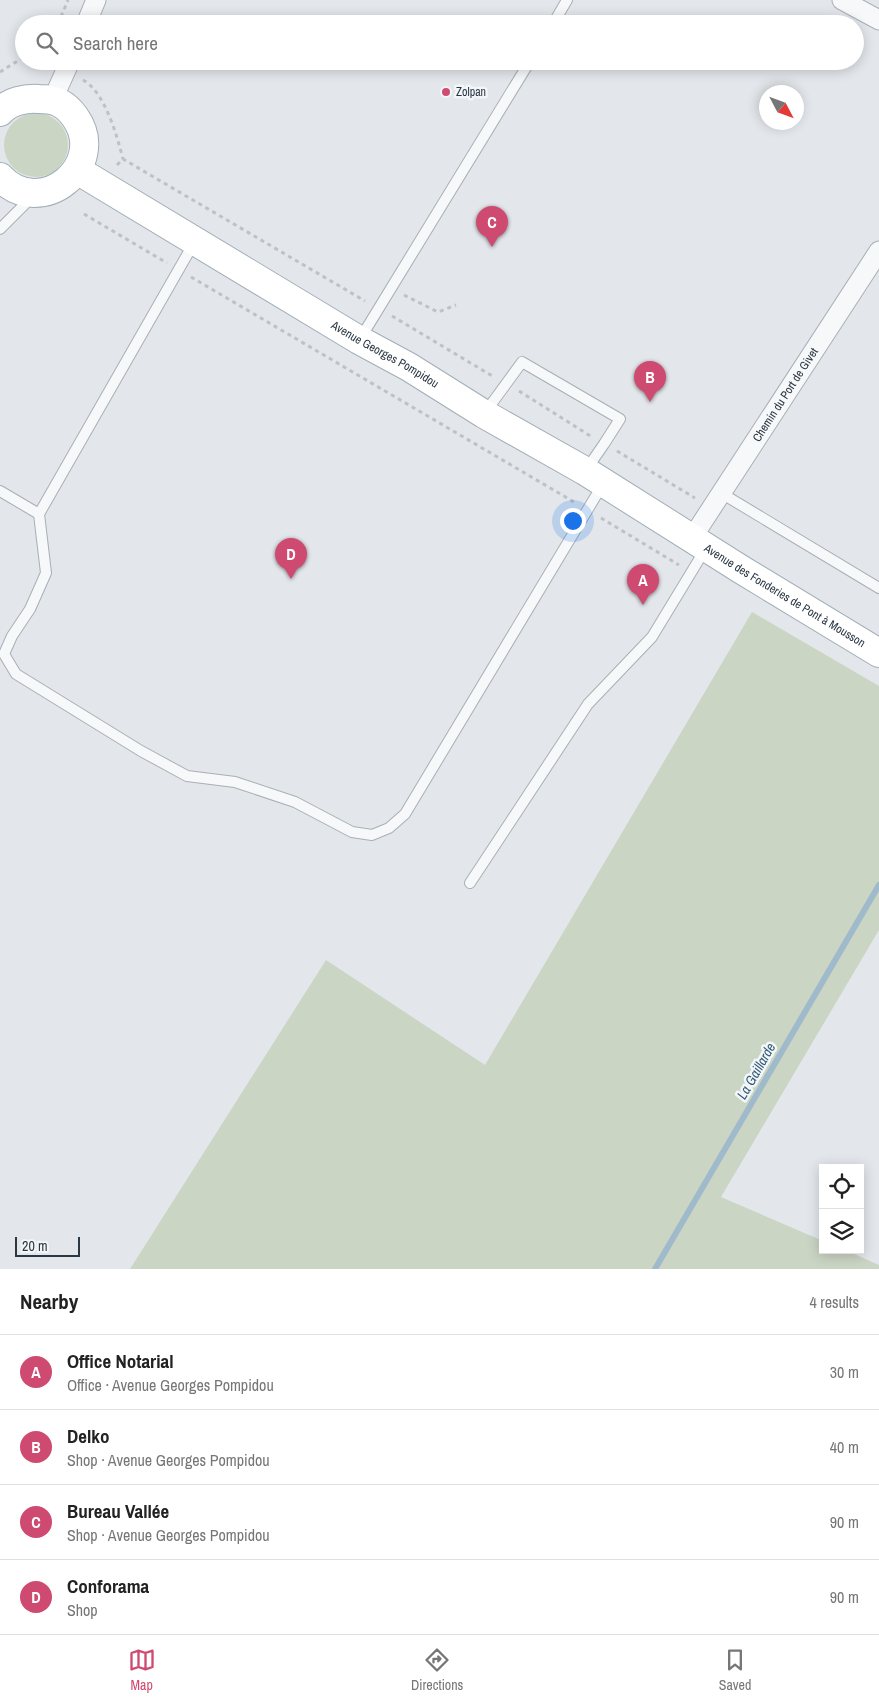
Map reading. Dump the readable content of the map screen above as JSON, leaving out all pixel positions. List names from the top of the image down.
{
  "streets": {
    "main road": ["Avenue Georges Pompidou", "Avenue des Fonderies de Pont à Mousson"],
    "street": ["Chemin du Port de Givet"]
  },
  "crossings": [
    ["Avenue Georges Pompidou", "Chemin du Port de Givet"],
    ["Avenue Georges Pompidou", "Avenue des Fonderies de Pont à Mousson"],
    ["Chemin du Port de Givet", "Avenue des Fonderies de Pont à Mousson"]
  ],
  "water": ["La Gaillarde"],
  "places": ["Zolpan"],
  "scale_bar": "20 m",
  "north": "bottom right",
  "page": {
    "search": "Search here",
    "pins": [
      "C",
      "B",
      "D",
      "A"
    ],
    "scale": "20 m",
    "heading": ["Nearby", "4 results"],
    "list": [
      {
        "mark": "A",
        "name": "Office Notarial",
        "note": "Office · Avenue Georges Pompidou",
        "value": "30 m"
      },
      {
        "mark": "B",
        "name": "Delko",
        "note": "Shop · Avenue Georges Pompidou",
        "value": "40 m"
      },
      {
        "mark": "C",
        "name": "Bureau Vallée",
        "note": "Shop · Avenue Georges Pompidou",
        "value": "90 m"
      },
      {
        "mark": "D",
        "name": "Conforama",
        "note": "Shop",
        "value": "90 m"
      }
    ],
    "nav": ["Map", "Directions", "Saved"]
  }
}
